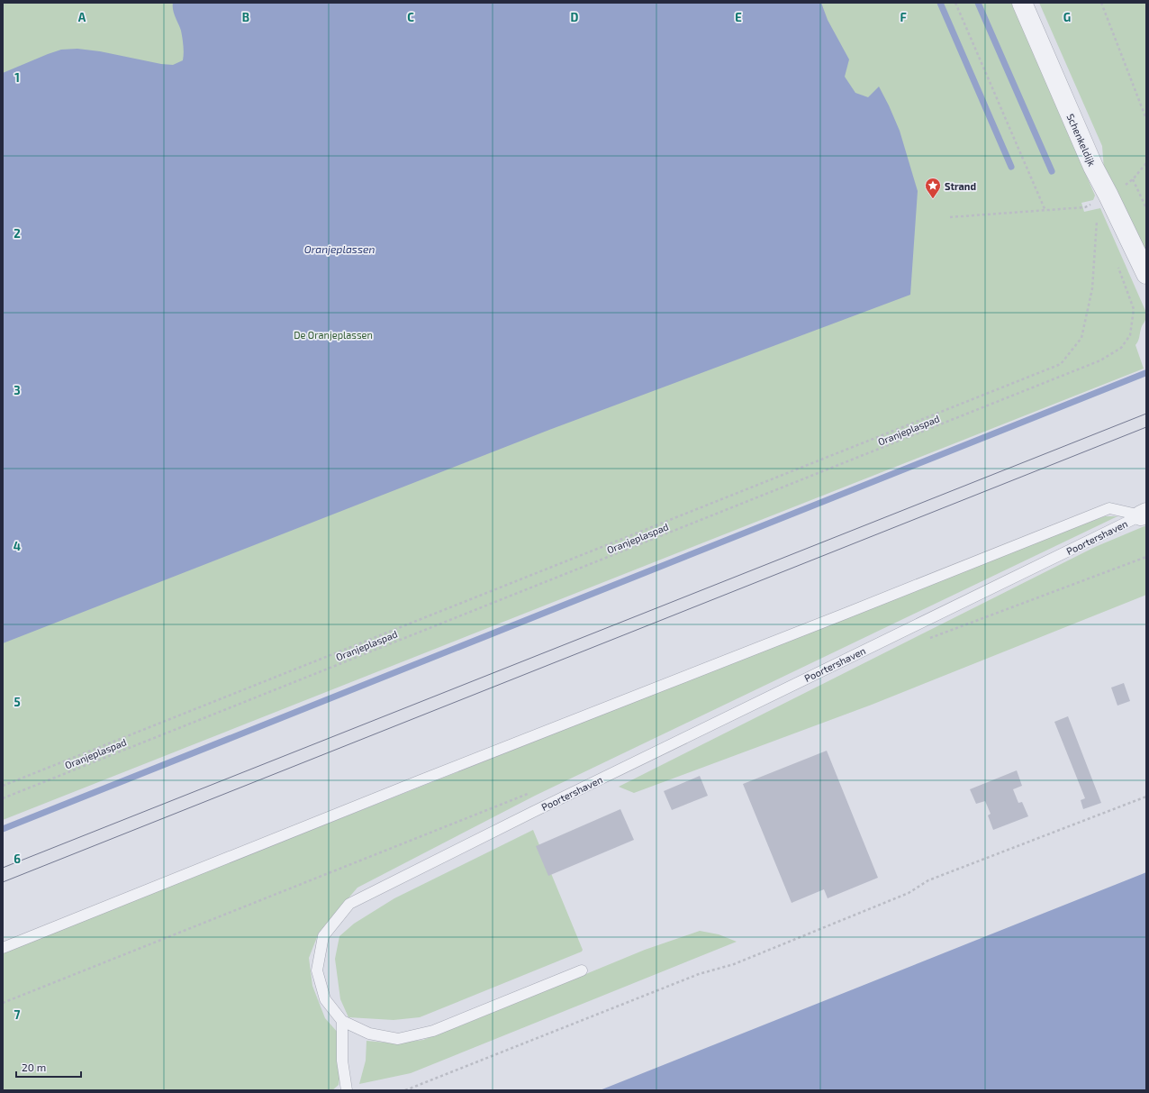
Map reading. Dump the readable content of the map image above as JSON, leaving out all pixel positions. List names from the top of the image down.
{
  "streets": {
    "street": ["Schenkeldijk"],
    "lane": ["Poortershaven"],
    "path": ["Oranjeplaspad"]
  },
  "water": ["Oranjeplassen"],
  "parks": ["De Oranjeplassen"],
  "places": {
    "place": ["Strand"]
  },
  "scale_bar": "20 m",
  "grid": {
    "columns": [
      "A",
      "B",
      "C",
      "D",
      "E",
      "F",
      "G"
    ],
    "rows": [
      "1",
      "2",
      "3",
      "4",
      "5",
      "6",
      "7"
    ]
  }
}
